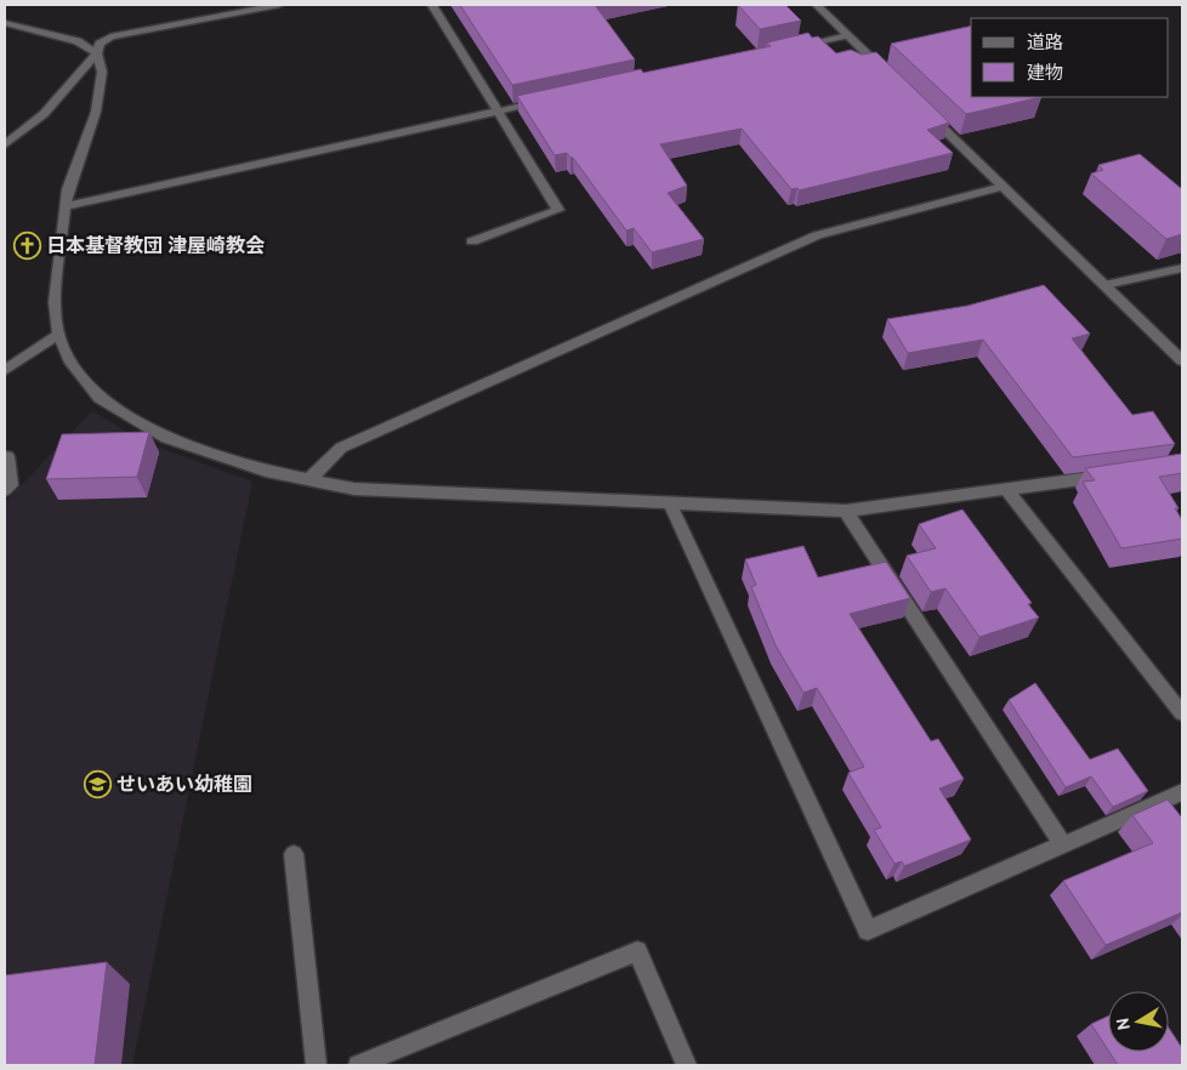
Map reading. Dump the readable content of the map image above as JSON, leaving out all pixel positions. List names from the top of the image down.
{
  "places": {
    "church": ["日本基督教団 津屋崎教会"],
    "school or university": ["せいあい幼稚園"]
  },
  "legend": ["道路", "建物"],
  "north": "left"
}
